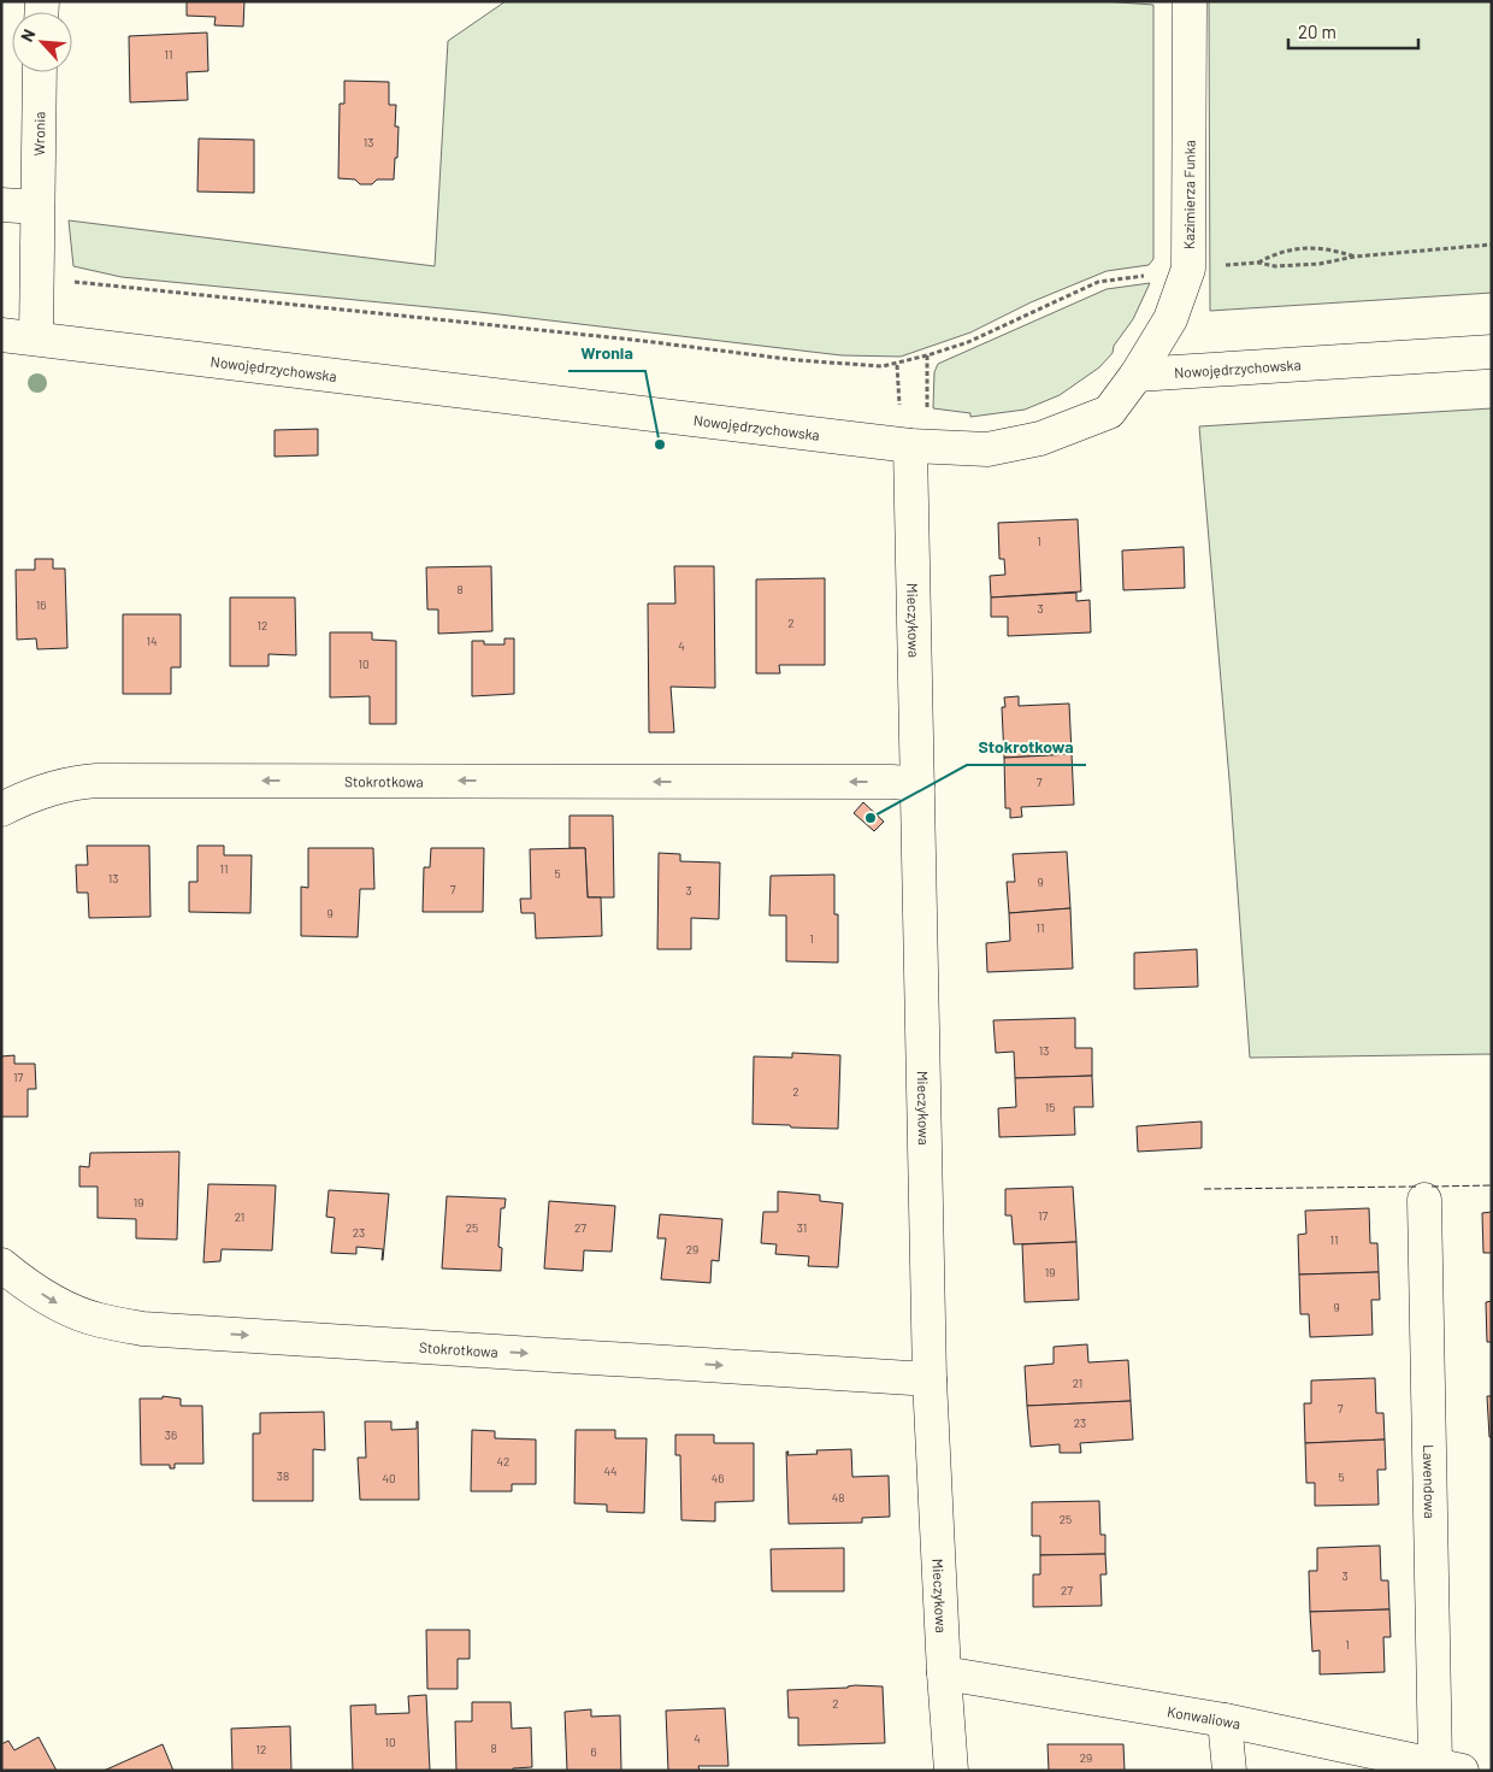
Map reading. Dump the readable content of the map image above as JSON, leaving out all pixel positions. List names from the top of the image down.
{
  "streets": {
    "street": [
      "Wronia",
      "Kazimierza Funka",
      "Nowojędrzychowska",
      "Mieczykowa",
      "Stokrotkowa",
      "Lawendowa",
      "Konwaliowa"
    ]
  },
  "crossings": [
    ["Wronia", "Nowojędrzychowska"],
    ["Kazimierza Funka", "Nowojędrzychowska"],
    ["Nowojędrzychowska", "Mieczykowa"],
    ["Mieczykowa", "Stokrotkowa"],
    ["Mieczykowa", "Konwaliowa"],
    ["Lawendowa", "Konwaliowa"]
  ],
  "places": ["Wronia", "Stokrotkowa"],
  "house_numbers": [
    "11",
    "13",
    "1",
    "8",
    "16",
    "3",
    "2",
    "12",
    "14",
    "4",
    "10",
    "7",
    "11",
    "5",
    "13",
    "9",
    "7",
    "3",
    "9",
    "11",
    "1",
    "13",
    "17",
    "2",
    "15",
    "19",
    "17",
    "21",
    "25",
    "27",
    "31",
    "23",
    "11",
    "29",
    "19",
    "9",
    "21",
    "7",
    "23",
    "36",
    "42",
    "44",
    "38",
    "5",
    "40",
    "46",
    "48",
    "25",
    "3",
    "27",
    "1",
    "2",
    "4",
    "10",
    "8",
    "12",
    "6",
    "29"
  ],
  "scale_bar": "20 m",
  "north": "top left"
}
